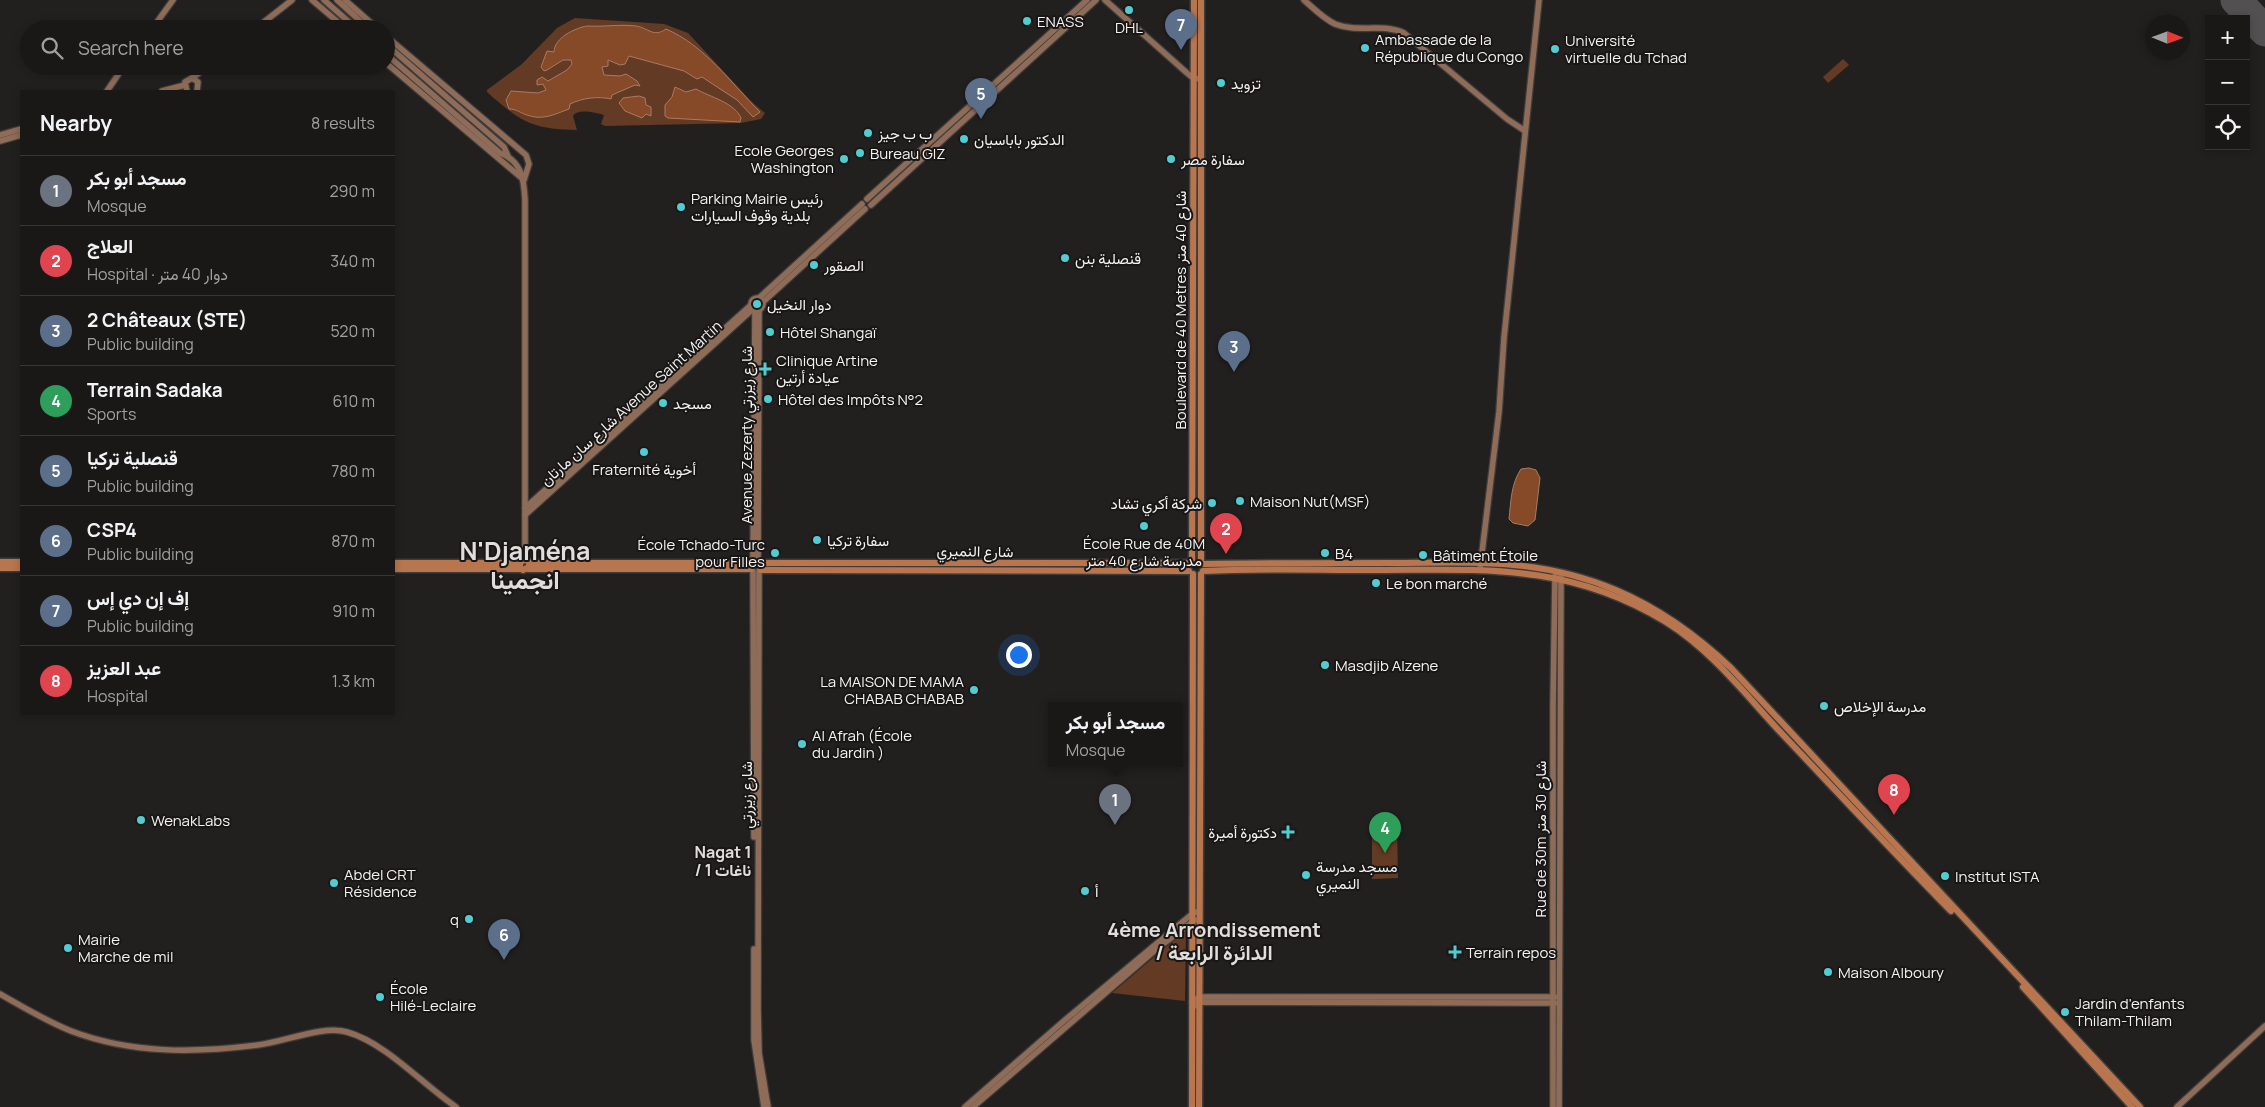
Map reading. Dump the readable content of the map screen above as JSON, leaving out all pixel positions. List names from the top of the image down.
{
  "streets": {
    "main road": ["Boulevard de 40 Metres شارع 40 متر", "شارع النميري"],
    "street": [
      "شارع سان مارتان Avenue Saint Martin",
      "Avenue Zezerty شارع زيزرتي",
      "شارع زيزرتي",
      "Rue de 30m شارع 30 متر"
    ]
  },
  "crossings": [
    ["Boulevard de 40 Metres شارع 40 متر", "شارع النميري"],
    ["شارع سان مارتان Avenue Saint Martin", "Avenue Zezerty شارع زيزرتي"],
    ["Avenue Zezerty شارع زيزرتي", "شارع النميري"],
    ["Avenue Zezerty شارع زيزرتي", "شارع زيزرتي"],
    ["شارع النميري", "شارع زيزرتي"]
  ],
  "districts": ["N'Djaména انجمينا", "Nagat 1 / ناغات 1", "4ème Arrondissement / الدائرة الرابعة"],
  "places": {
    "other": [
      "DHL",
      "ENASS",
      "Ambassade de la République du Congo",
      "Université virtuelle du Tchad",
      "تزويد",
      "ب ب جيز",
      "الدكتور باباسيان",
      "Bureau GIZ",
      "Ecole Georges Washington",
      "سفارة مصر",
      "Parking Mairie رئيس بلدية وقوف السيارات",
      "قنصلية بنن",
      "الصقور",
      "دوار النخيل",
      "Hôtel Shangaï",
      "Hôtel des Impôts N°2",
      "مسجد",
      "Fraternité أخوية",
      "Maison Nut(MSF)",
      "شركة أكري تشاد",
      "École Rue de 40M مدرسة شارع 40 متر",
      "سفارة تركيا",
      "École Tchado-Turc pour Filles",
      "B4",
      "Bâtiment Étoile",
      "Le bon marché",
      "Masdjib Alzene",
      "La MAISON DE MAMA CHABAB CHABAB",
      "مدرسة الإخلاص",
      "Al Afrah (École du Jardin )",
      "WenakLabs",
      "مسجد مدرسة النميري",
      "Institut ISTA",
      "Abdel CRT Résidence",
      "أ",
      "q",
      "Mairie Marche de mil",
      "Maison Alboury",
      "École Hilé-Leclaire",
      "Jardin d'enfants Thilam-Thilam"
    ],
    "health": ["Clinique Artine عيادة أرتين", "دكتورة أميرة", "Terrain repos"]
  },
  "north": "right",
  "page": {
    "pins": [
      "7",
      "5",
      "3",
      "2",
      "8",
      "1",
      "4",
      "6"
    ],
    "map_buttons": ["+", "−"],
    "search": "Search here",
    "heading": ["Nearby", "8 results"],
    "list": [
      {
        "mark": "1",
        "name": "مسجد أبو بكر",
        "note": "Mosque",
        "value": "290 m"
      },
      {
        "mark": "2",
        "name": "العلاج",
        "note": "Hospital · دوار 40 متر",
        "value": "340 m"
      },
      {
        "mark": "3",
        "name": "2 Châteaux (STE)",
        "note": "Public building",
        "value": "520 m"
      },
      {
        "mark": "4",
        "name": "Terrain Sadaka",
        "note": "Sports",
        "value": "610 m"
      },
      {
        "mark": "5",
        "name": "قنصلية تركيا",
        "note": "Public building",
        "value": "780 m"
      },
      {
        "mark": "6",
        "name": "CSP4",
        "note": "Public building",
        "value": "870 m"
      },
      {
        "mark": "7",
        "name": "إف إن دي إس",
        "note": "Public building",
        "value": "910 m"
      },
      {
        "mark": "8",
        "name": "عبد العزيز",
        "note": "Hospital",
        "value": "1.3 km"
      }
    ],
    "popup": ["مسجد أبو بكر", "Mosque"]
  }
}
